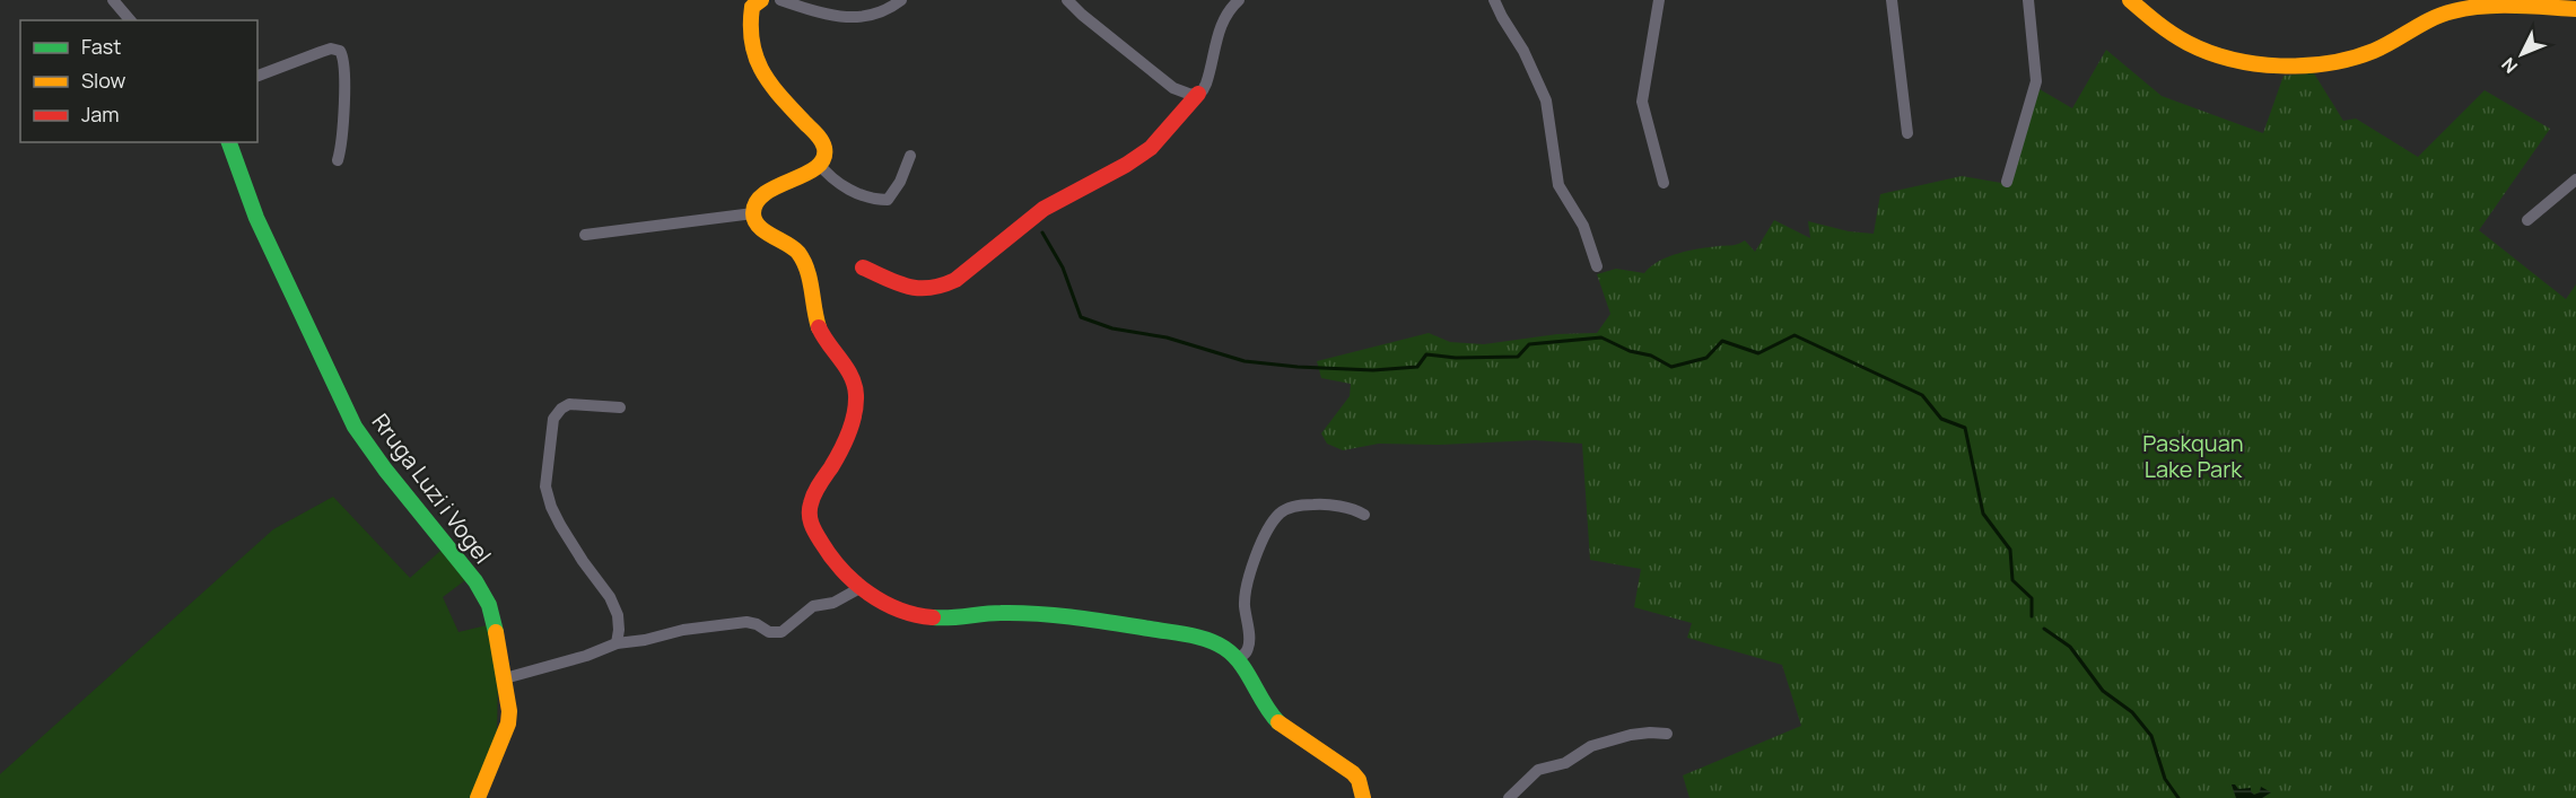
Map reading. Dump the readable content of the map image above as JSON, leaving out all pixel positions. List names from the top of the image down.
{
  "streets": {
    "street": ["Rruga Luzi i Vogel"]
  },
  "parks": ["Paskquan Lake Park"],
  "legend": ["Fast", "Slow", "Jam"],
  "north": "bottom left"
}
